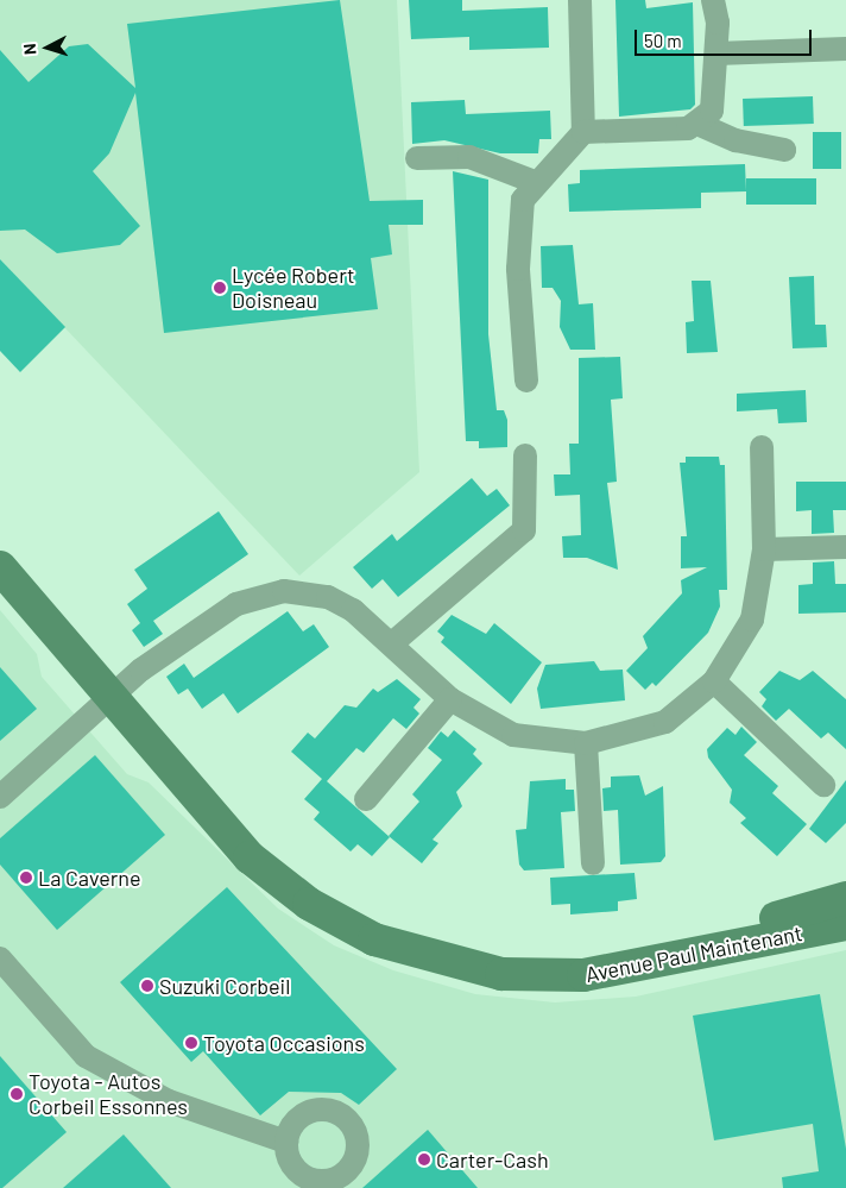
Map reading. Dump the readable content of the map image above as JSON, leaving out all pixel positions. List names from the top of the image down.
{
  "streets": {
    "street": ["Avenue Paul Maintenant"]
  },
  "places": [
    "Lycée Robert Doisneau",
    "La Caverne",
    "Suzuki Corbeil",
    "Toyota Occasions",
    "Toyota - Autos Corbeil Essonnes",
    "Carter-Cash"
  ],
  "scale_bar": "50 m",
  "north": "left"
}
